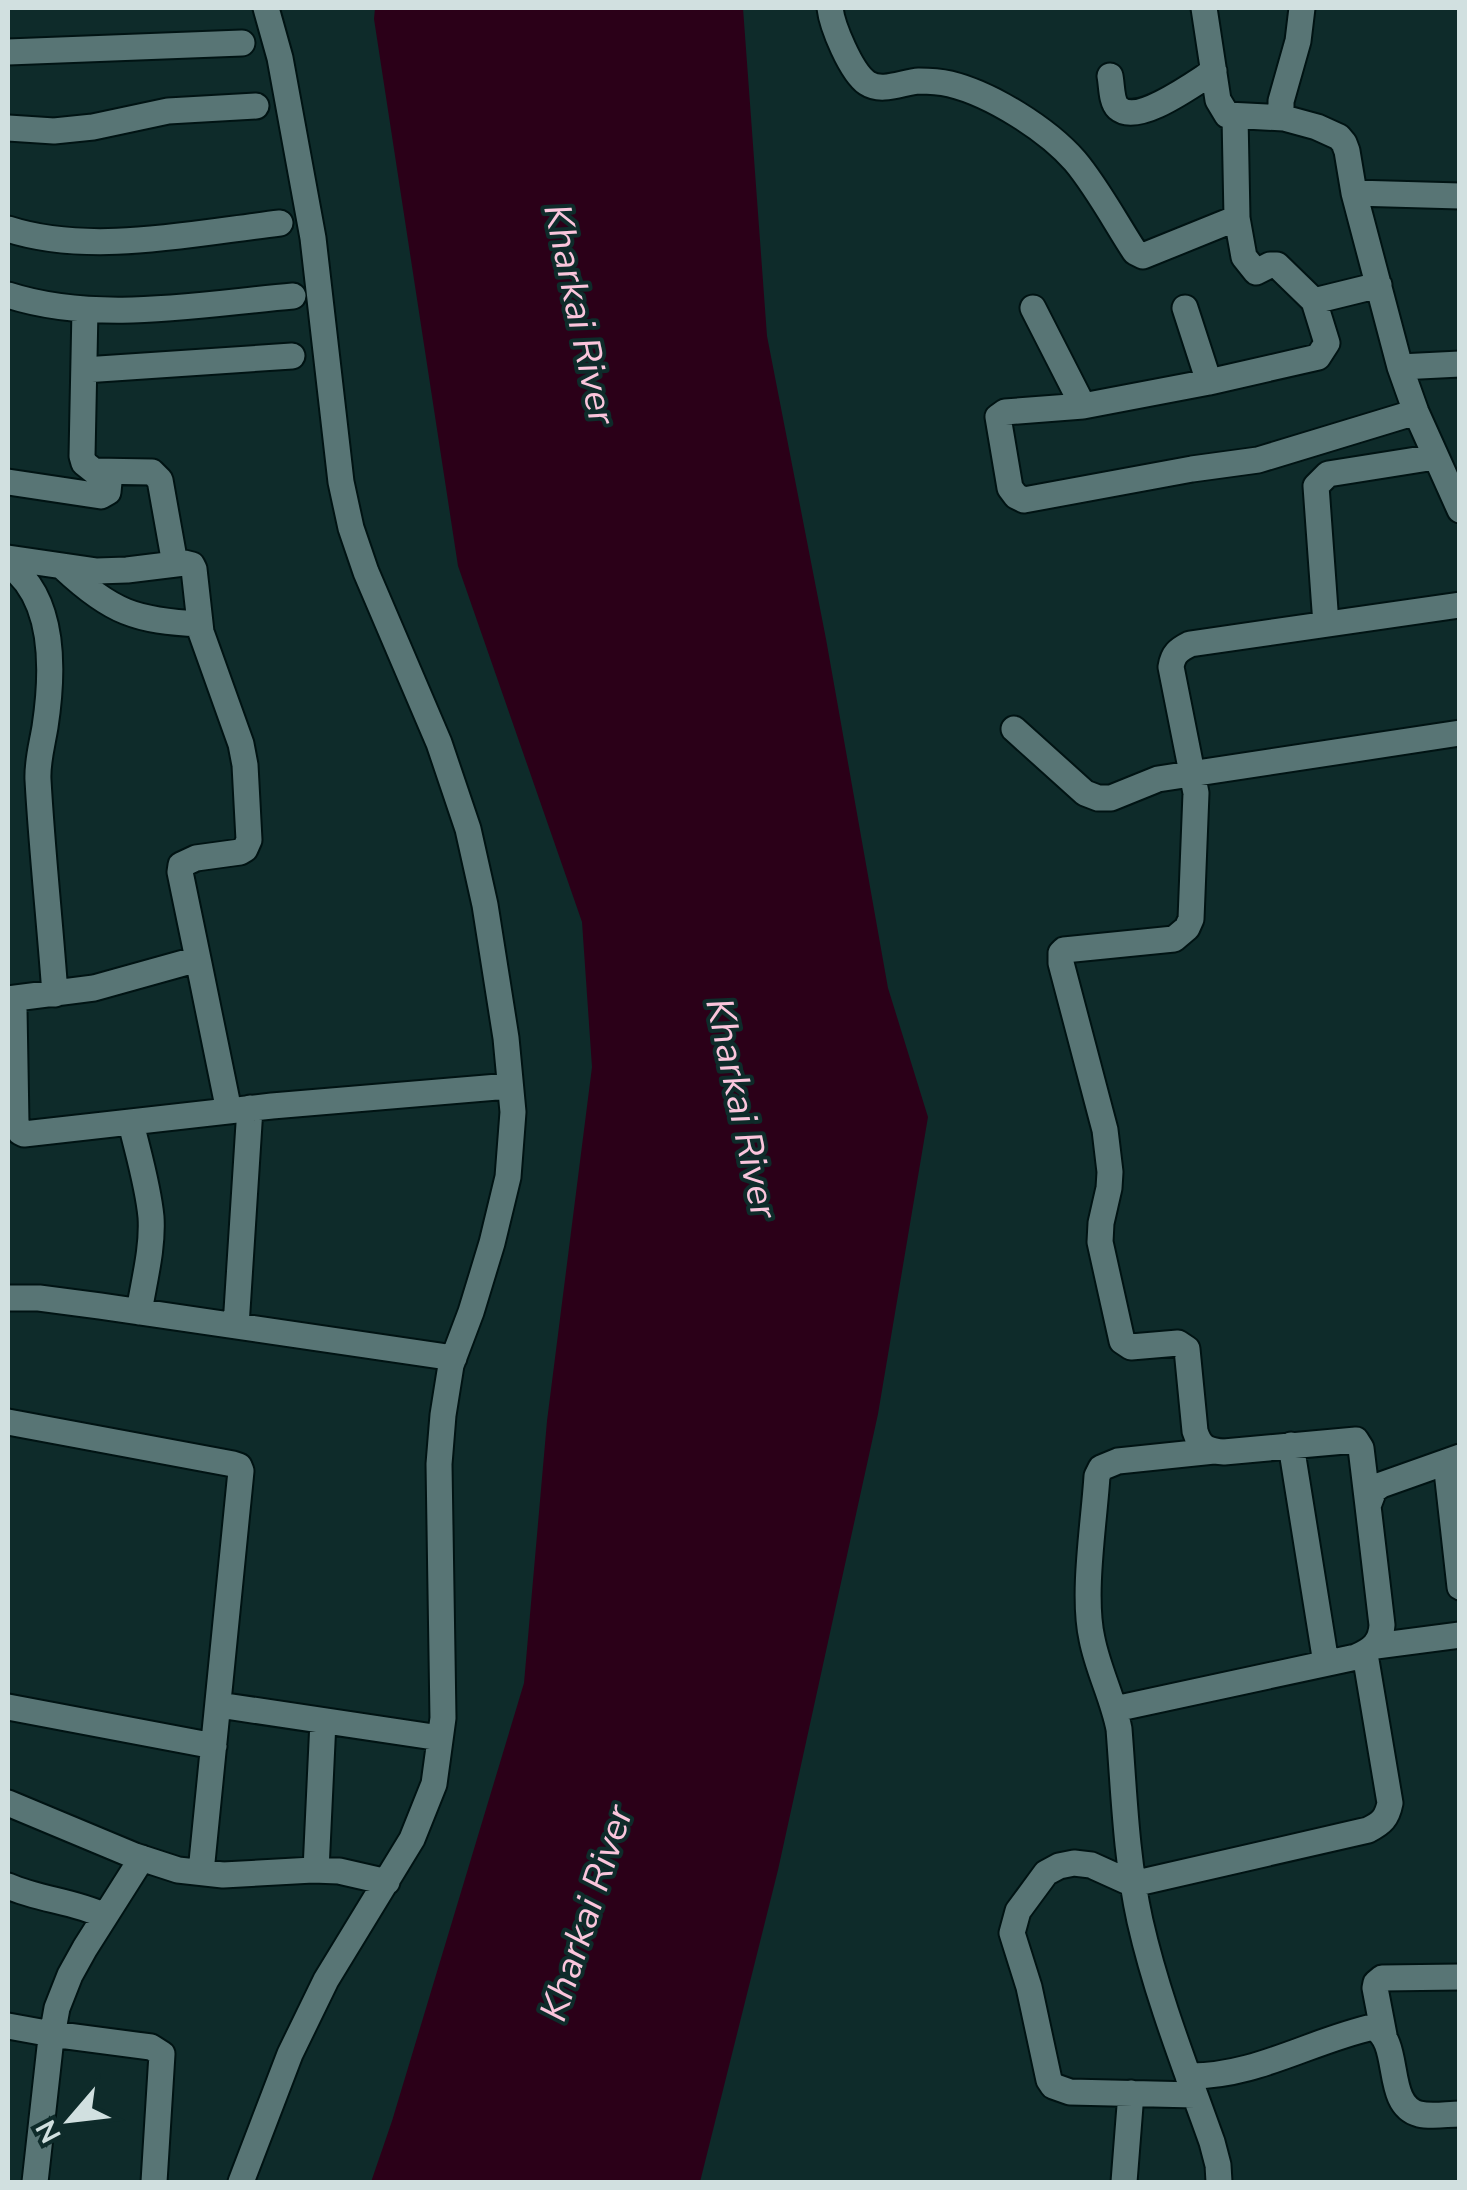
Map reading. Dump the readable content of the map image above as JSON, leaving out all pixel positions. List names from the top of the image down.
{
  "water": ["Kharkai River"],
  "north": "bottom left"
}
